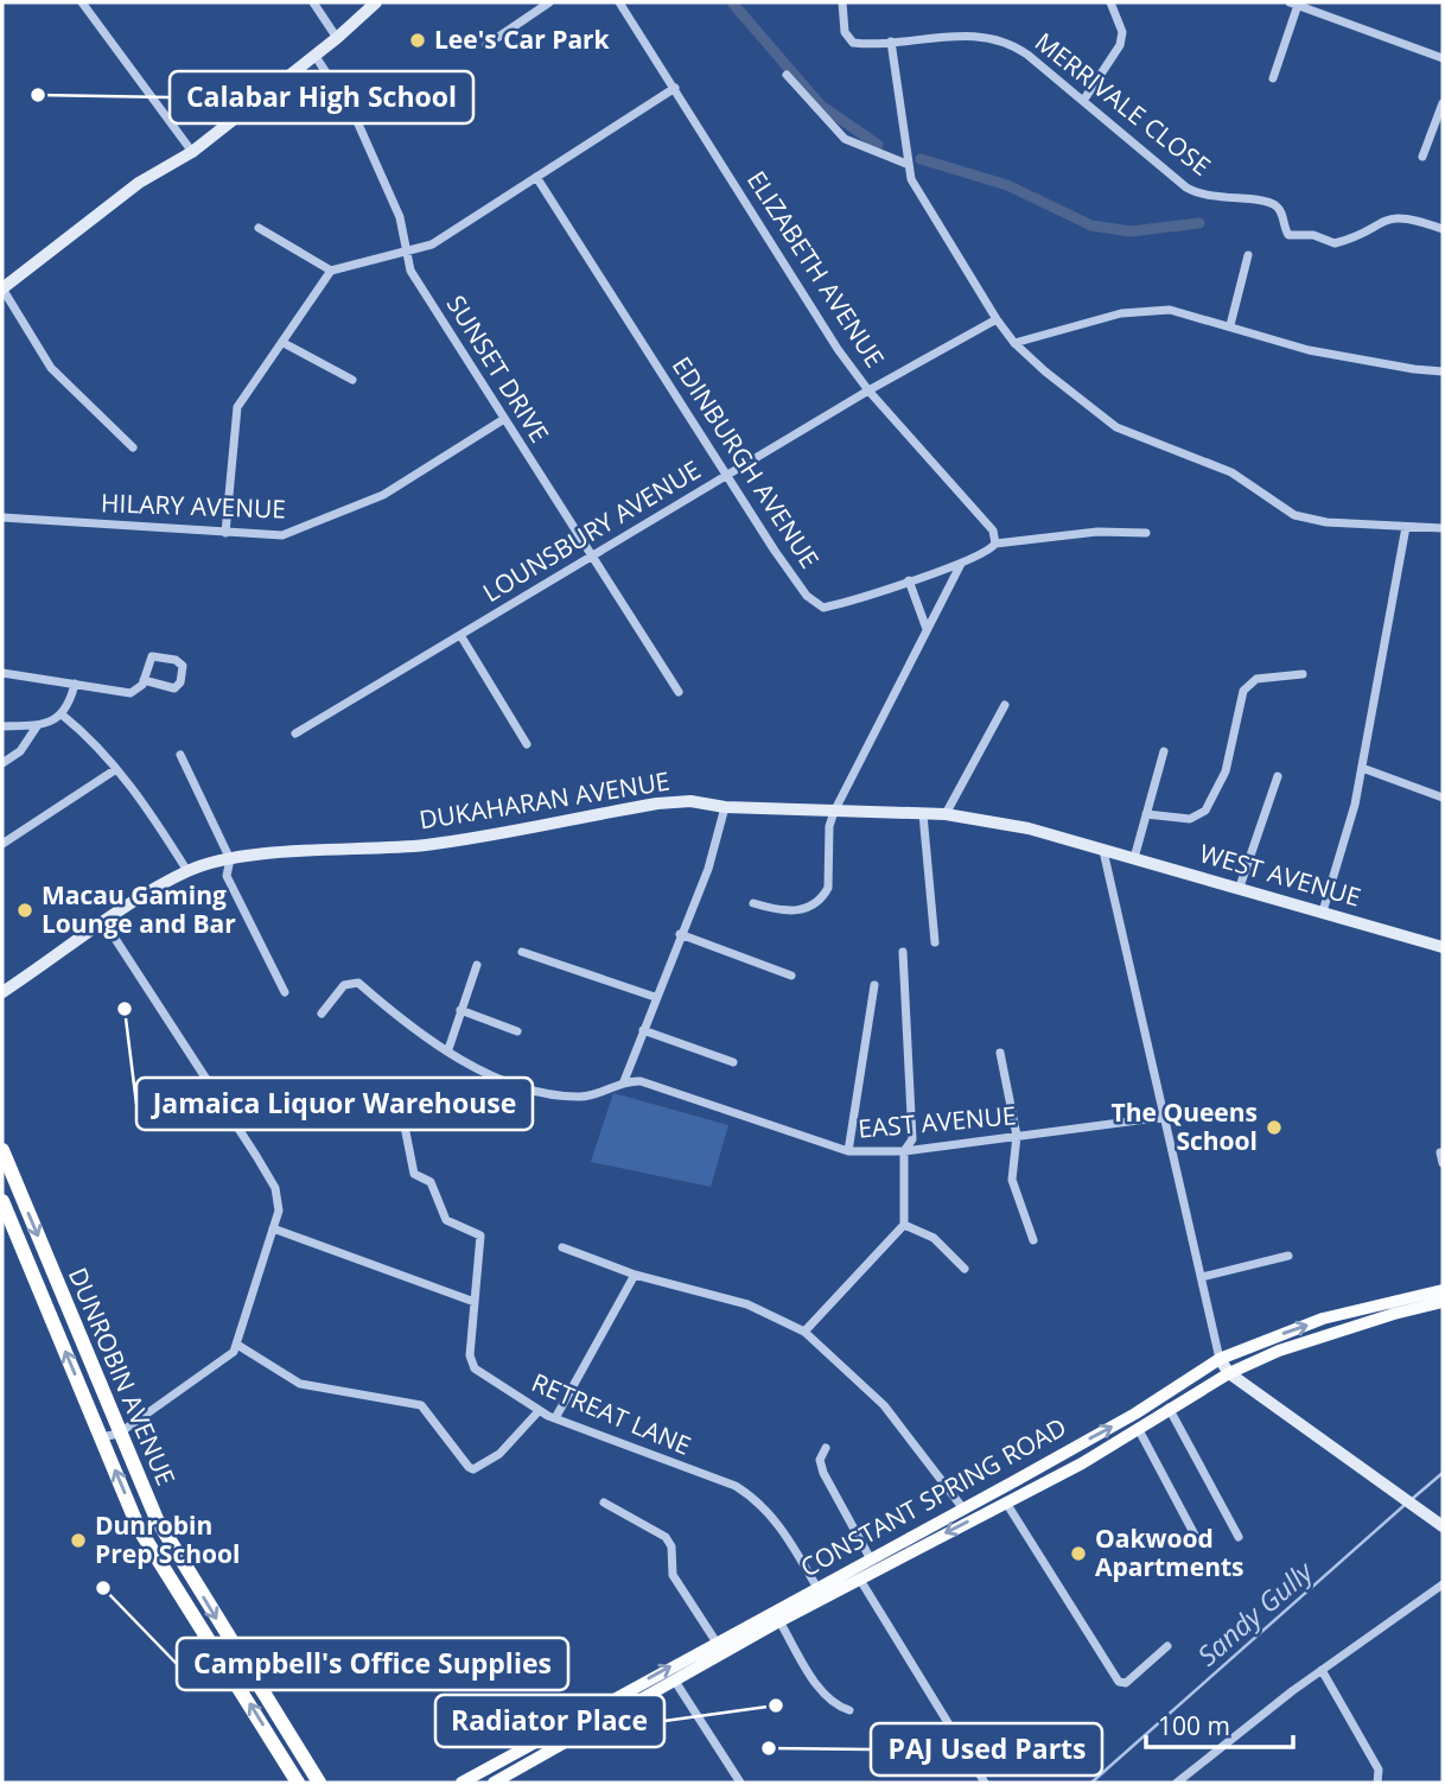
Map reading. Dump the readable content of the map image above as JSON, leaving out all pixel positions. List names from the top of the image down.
{
  "streets": {
    "highway": ["DUNROBIN AVENUE"],
    "main road": ["CONSTANT SPRING ROAD"],
    "street": [
      "MERRIVALE CLOSE",
      "ELIZABETH AVENUE",
      "SUNSET DRIVE",
      "EDINBURGH AVENUE",
      "HILARY AVENUE",
      "LOUNSBURY AVENUE",
      "DUKAHARAN AVENUE",
      "WEST AVENUE",
      "EAST AVENUE",
      "RETREAT LANE"
    ]
  },
  "crossings": [
    ["ELIZABETH AVENUE", "EDINBURGH AVENUE"],
    ["ELIZABETH AVENUE", "LOUNSBURY AVENUE"],
    ["SUNSET DRIVE", "HILARY AVENUE"],
    ["SUNSET DRIVE", "LOUNSBURY AVENUE"],
    ["EDINBURGH AVENUE", "LOUNSBURY AVENUE"],
    ["DUKAHARAN AVENUE", "WEST AVENUE"],
    ["RETREAT LANE", "CONSTANT SPRING ROAD"]
  ],
  "water": ["Sandy Gully"],
  "places": [
    "Lee's Car Park",
    "Calabar High School",
    "Macau Gaming Lounge and Bar",
    "Jamaica Liquor Warehouse",
    "The Queens School",
    "Dunrobin Prep School",
    "Oakwood Apartments",
    "Campbell's Office Supplies",
    "Radiator Place",
    "PAJ Used Parts"
  ],
  "scale_bar": "100 m"
}
